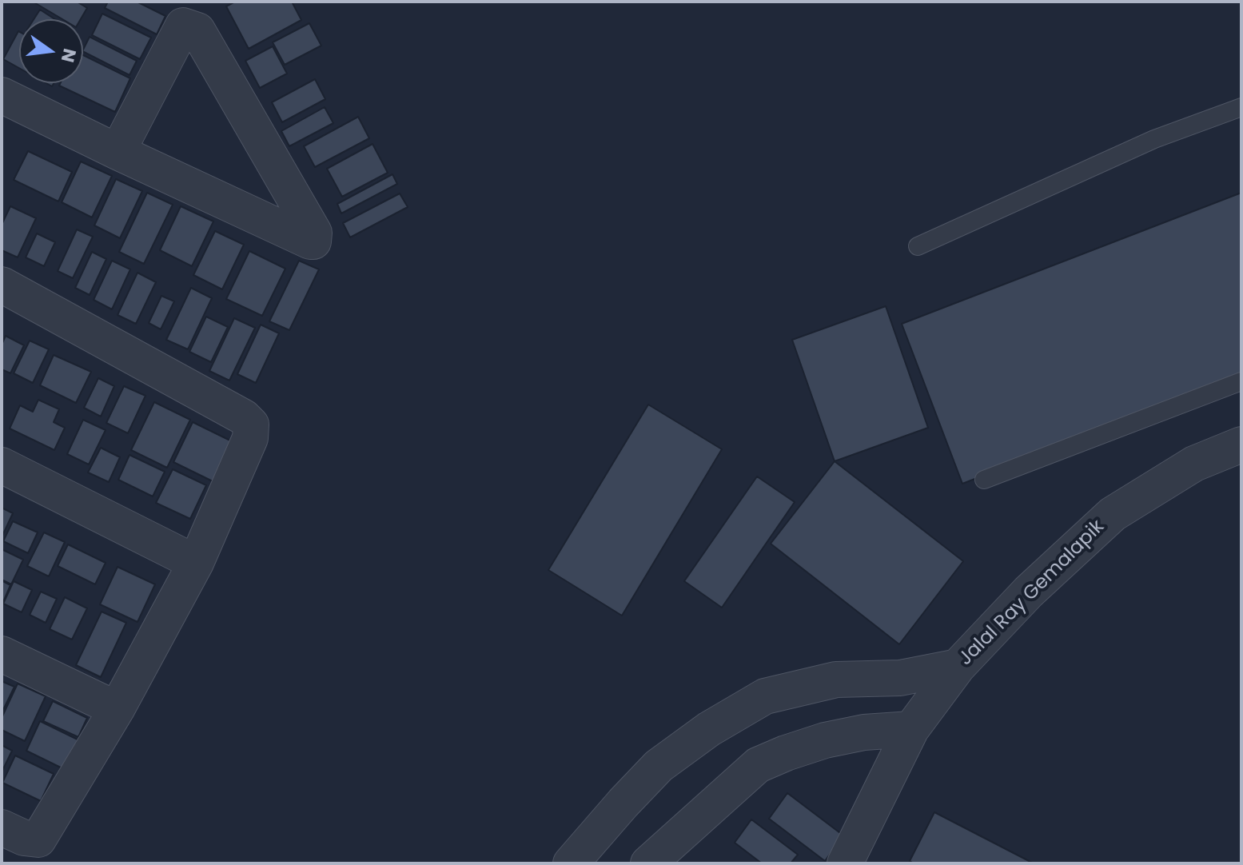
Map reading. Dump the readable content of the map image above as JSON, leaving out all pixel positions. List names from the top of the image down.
{
  "streets": {
    "street": ["Jalal Ray Gemalapik"]
  },
  "north": "right"
}
